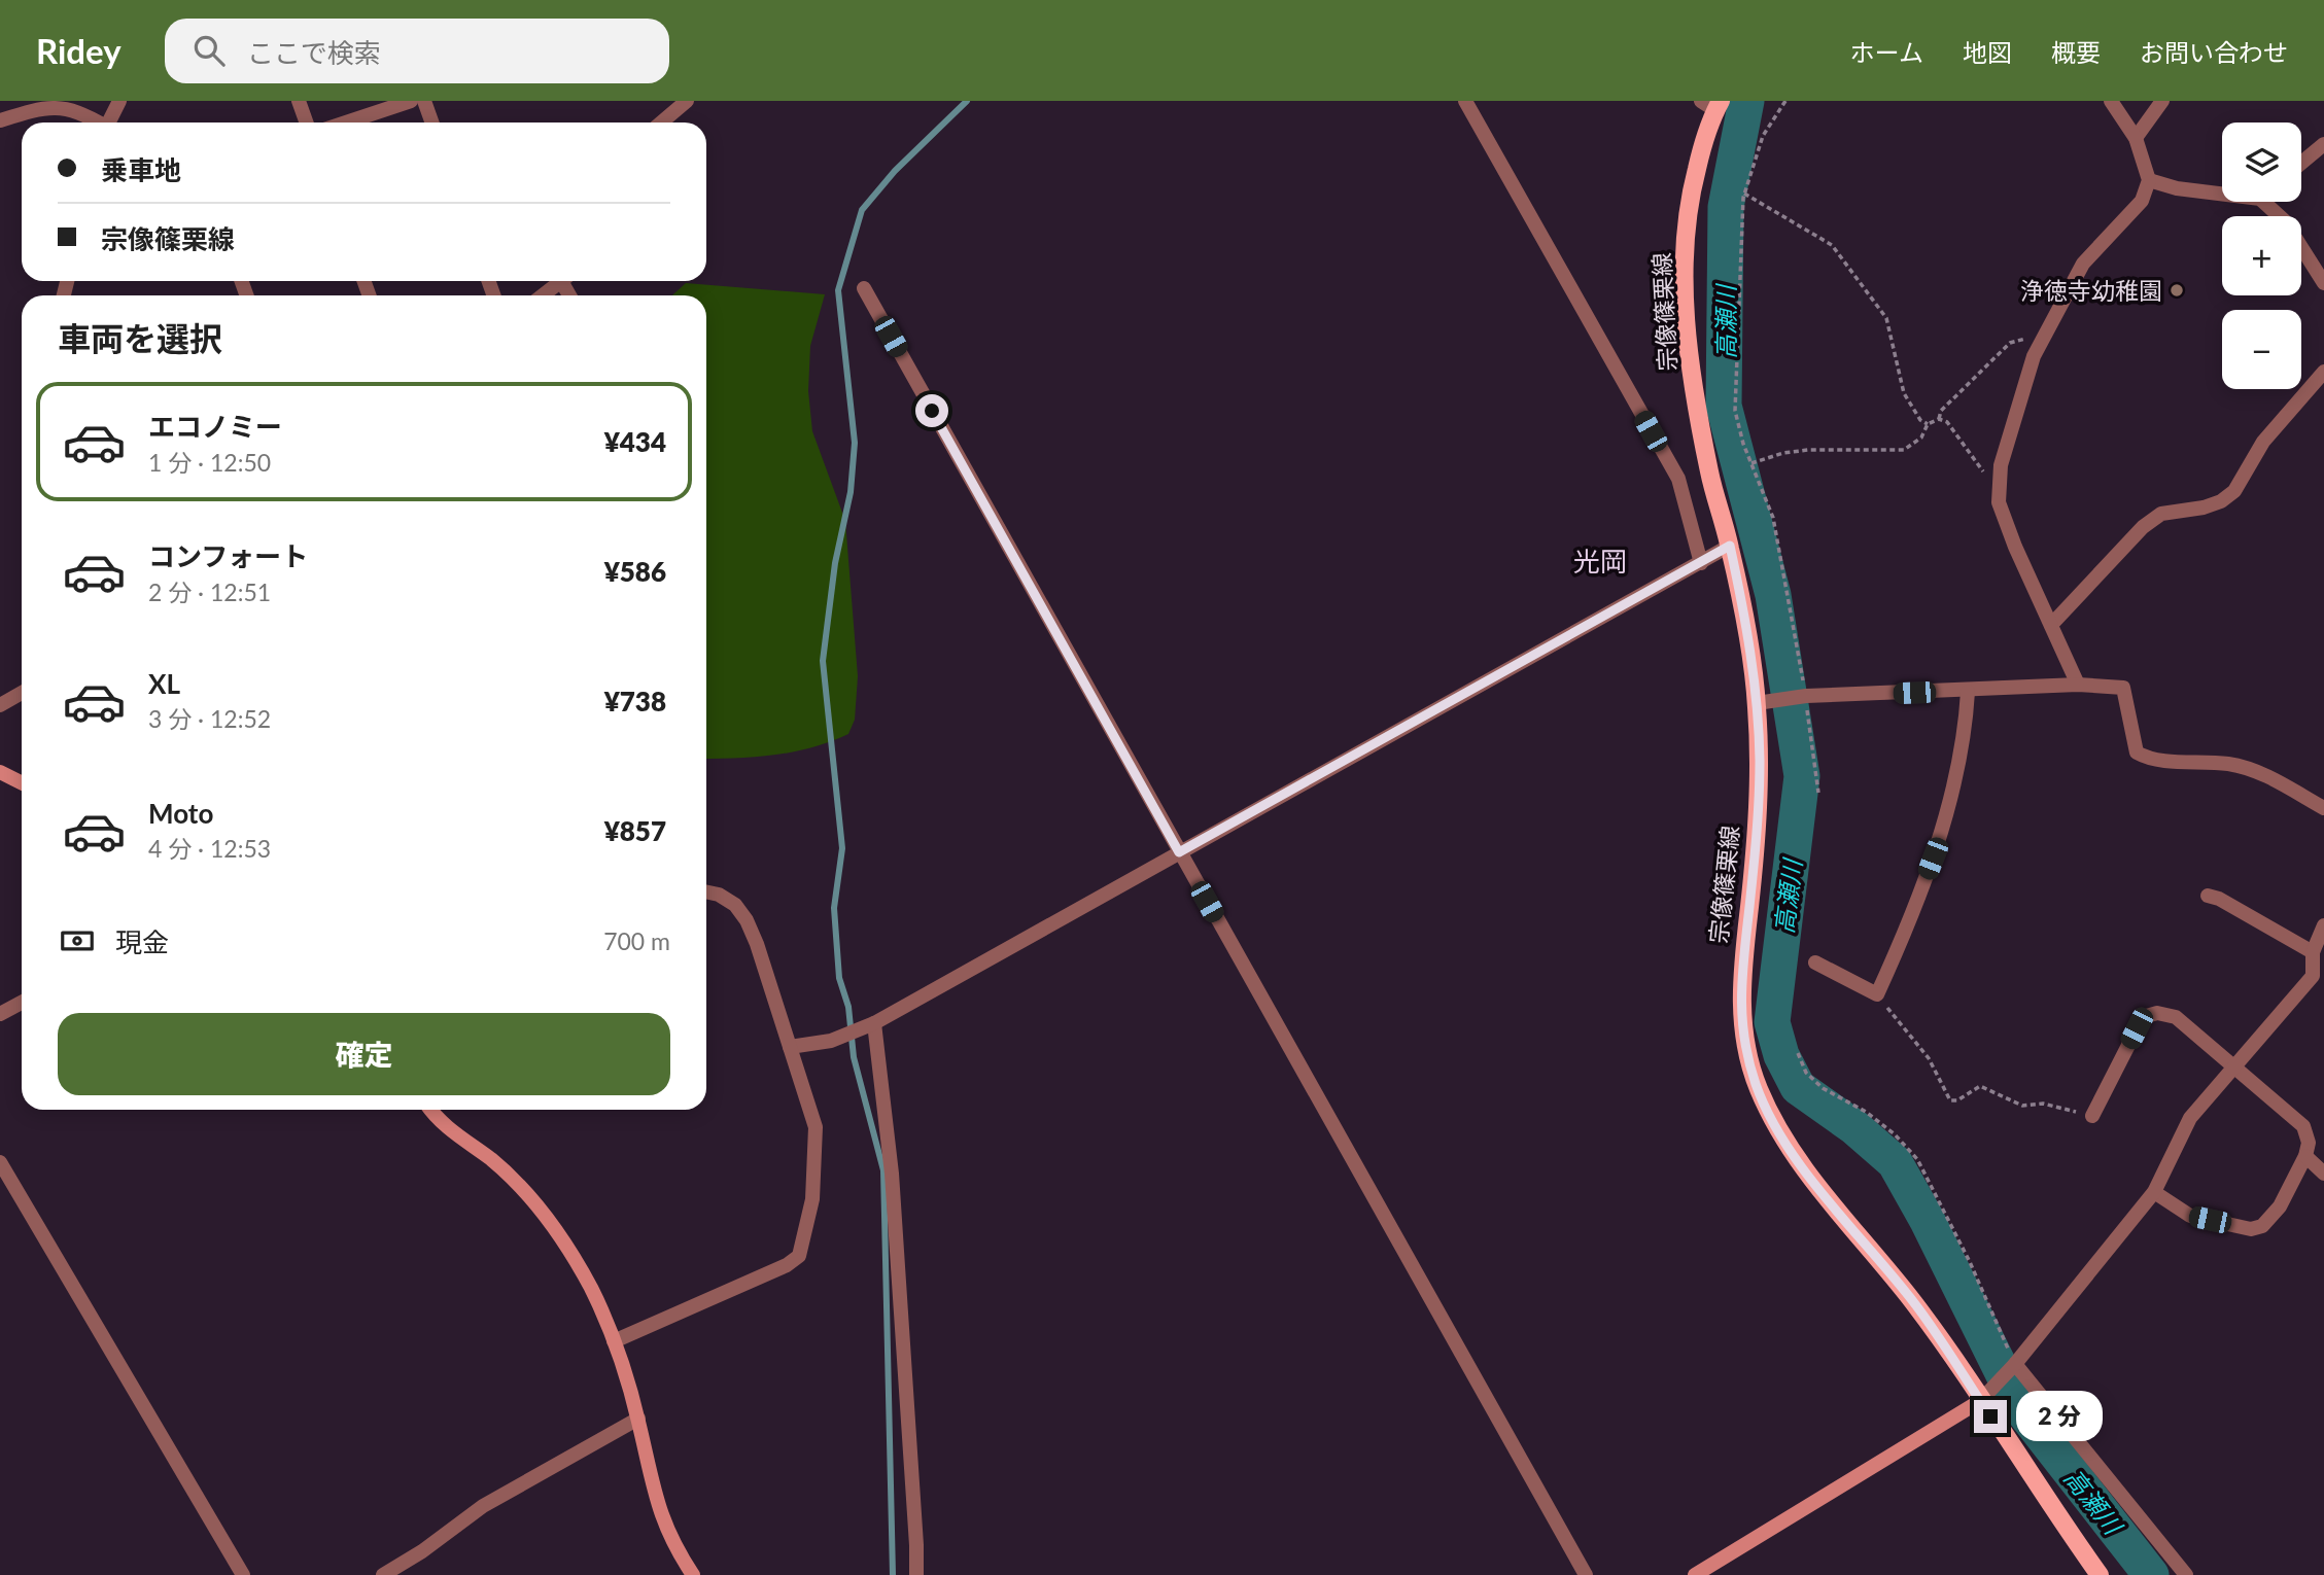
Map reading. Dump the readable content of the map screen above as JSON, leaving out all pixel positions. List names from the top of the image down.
{
  "streets": {
    "main road": ["宗像篠栗線"]
  },
  "districts": ["光岡"],
  "water": ["高瀬川"],
  "places": ["浄徳寺幼稚園"],
  "page": {
    "header": "Ridey",
    "search": "ここで検索",
    "nav": [
      "ホーム",
      "地図",
      "概要",
      "お問い合わせ"
    ],
    "map_buttons": ["+", "−"],
    "banner": ["乗車地", "宗像篠栗線"],
    "heading": "車両を選択",
    "list": [
      {
        "name": "エコノミー",
        "note": "1 分 · 12:50",
        "value": "¥434"
      },
      {
        "name": "コンフォート",
        "note": "2 分 · 12:51",
        "value": "¥586"
      },
      {
        "name": "XL",
        "note": "3 分 · 12:52",
        "value": "¥738"
      },
      {
        "name": "Moto",
        "note": "4 分 · 12:53",
        "value": "¥857"
      }
    ],
    "pay": ["現金", "700 m"],
    "buttons": "確定",
    "bubble": "2 分"
  }
}
